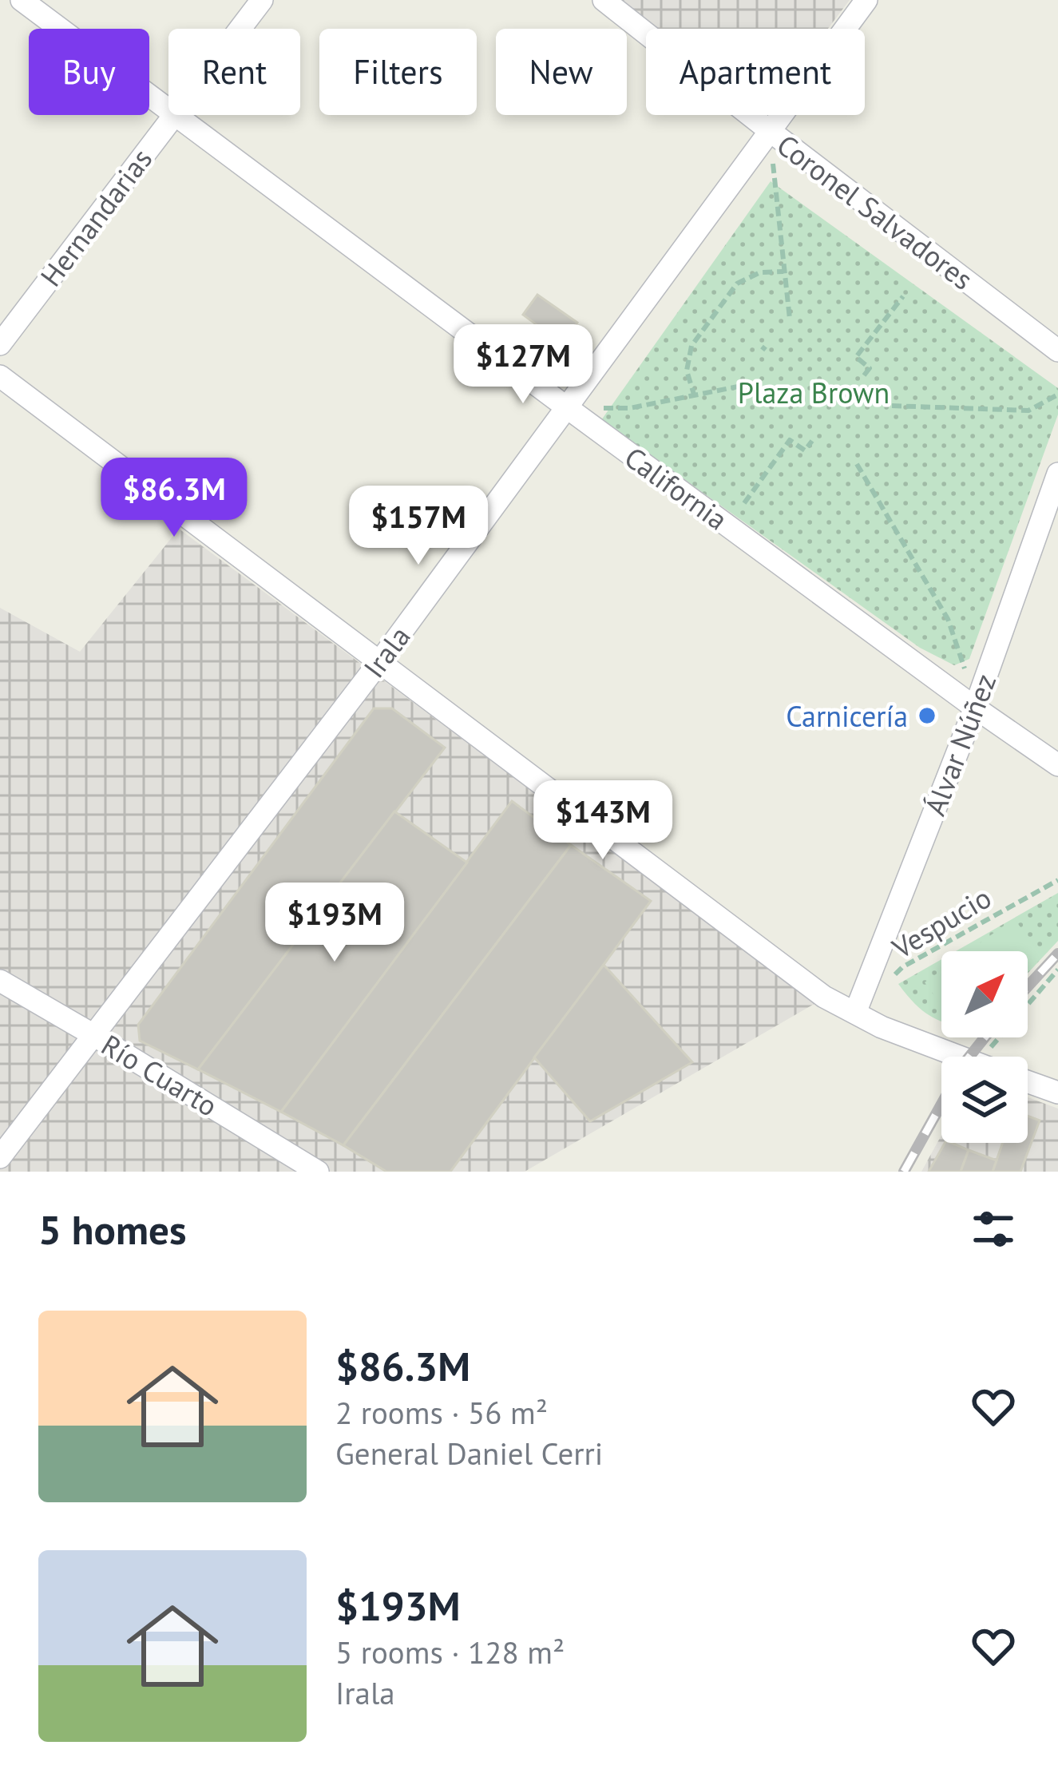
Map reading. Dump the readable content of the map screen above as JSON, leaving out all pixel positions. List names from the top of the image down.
{
  "streets": {
    "street": [
      "Coronel Salvadores",
      "Hernandarias",
      "California",
      "Irala",
      "Álvar Núñez",
      "Río Cuarto"
    ],
    "path": ["Vespucio"]
  },
  "crossings": [
    ["Coronel Salvadores", "Irala"],
    ["California", "Irala"],
    ["California", "Álvar Núñez"],
    ["Irala", "Río Cuarto"]
  ],
  "parks": ["Plaza Brown"],
  "places": ["Carnicería"],
  "north": "top right",
  "page": {
    "chip": [
      "Buy",
      "Rent",
      "Filters",
      "New",
      "Apartment"
    ],
    "price": [
      "$127M",
      "$86.3M",
      "$157M",
      "$143M",
      "$193M"
    ],
    "heading": "5 homes",
    "list": [
      {
        "name": "$86.3M",
        "note": "2 rooms · 56 m² · General Daniel Cerri"
      },
      {
        "name": "$193M",
        "note": "5 rooms · 128 m² · Irala"
      }
    ]
  }
}
